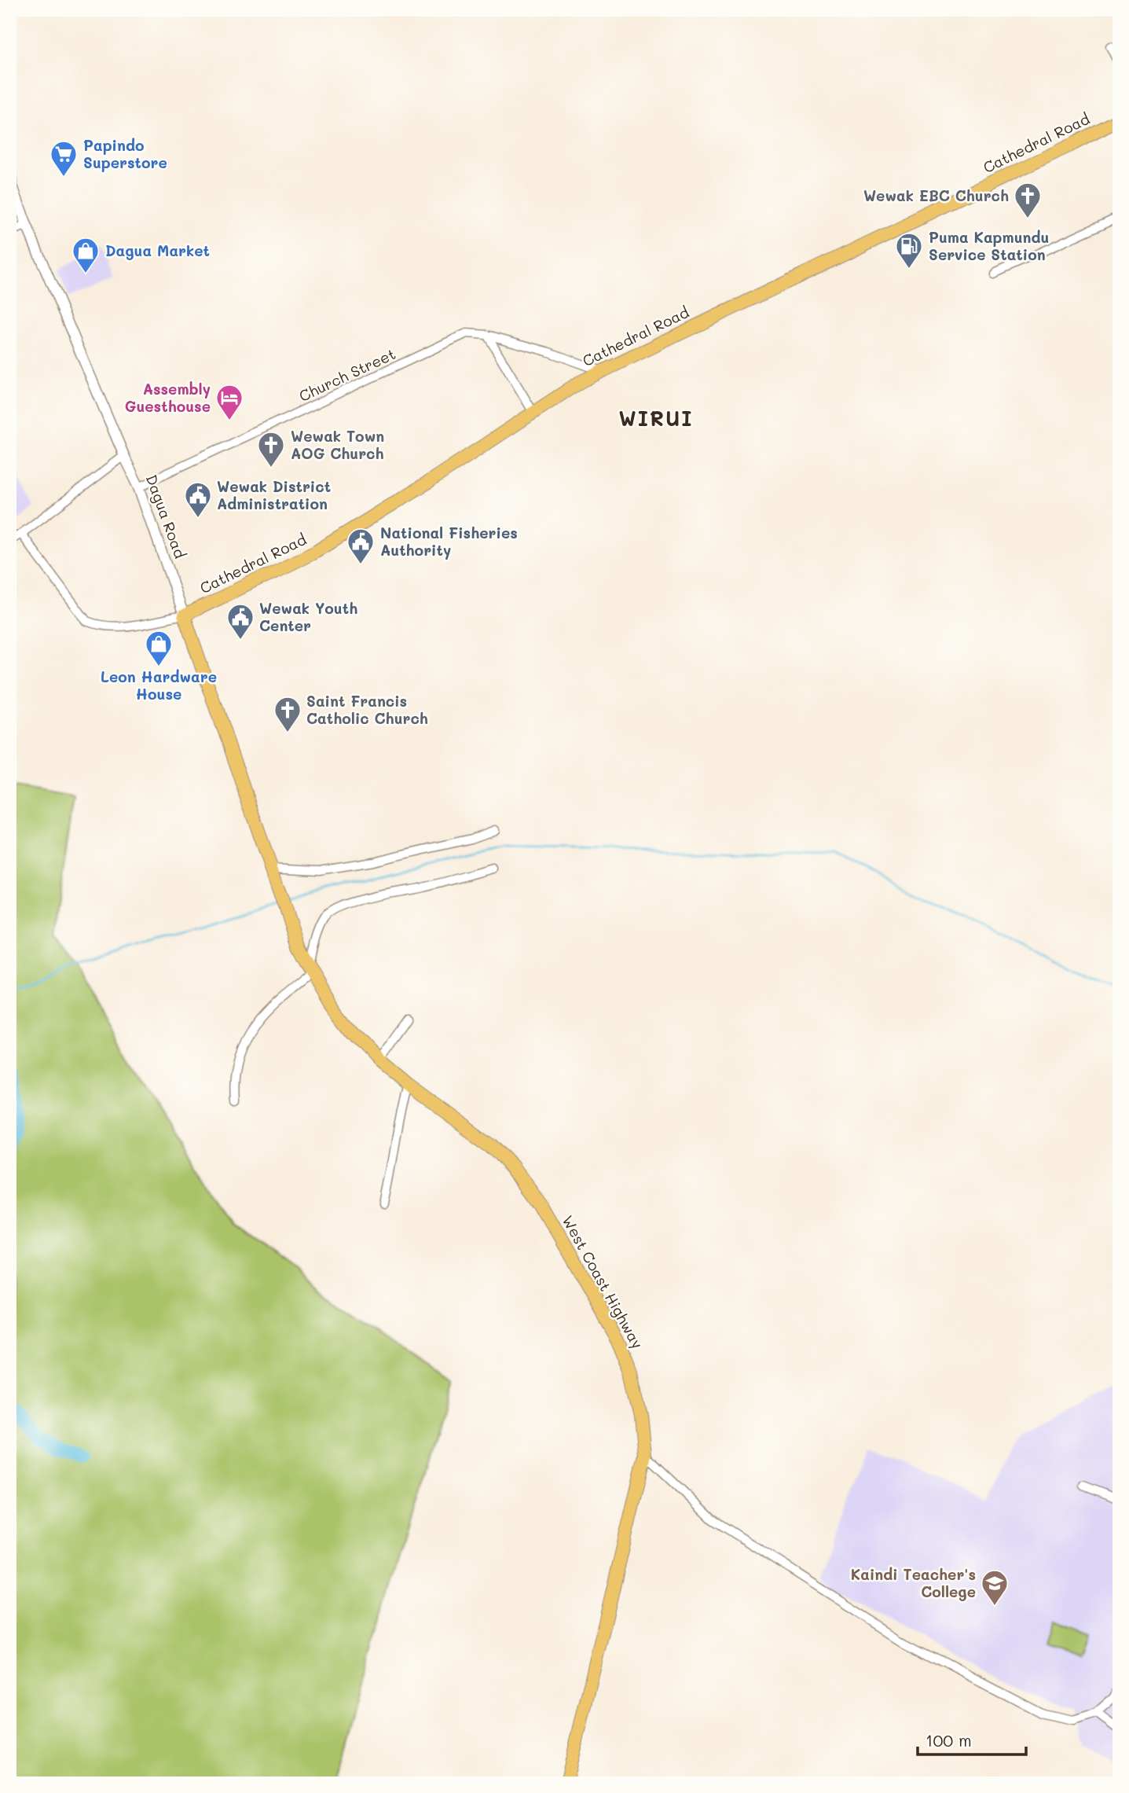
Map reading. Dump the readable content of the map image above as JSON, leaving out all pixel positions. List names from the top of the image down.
{
  "streets": {
    "main road": ["Cathedral Road", "Dagua Road", "West Coast Highway"],
    "street": ["Church Street"]
  },
  "crossings": [
    ["Cathedral Road", "Church Street"],
    ["Cathedral Road", "Dagua Road"],
    ["Church Street", "Dagua Road"],
    ["Dagua Road", "West Coast Highway"]
  ],
  "districts": ["WIRUI"],
  "places": {
    "supermarket": ["Papindo Superstore"],
    "church": ["Wewak EBC Church", "Wewak Town AOG Church", "Saint Francis Catholic Church"],
    "fuel station": ["Puma Kapmundu Service Station"],
    "shop": ["Dagua Market", "Leon Hardware House"],
    "hotel": ["Assembly Guesthouse"],
    "public building": ["Wewak District Administration", "National Fisheries Authority", "Wewak Youth Center"],
    "school or university": ["Kaindi Teacher's College"]
  },
  "scale_bar": "100 m"
}
